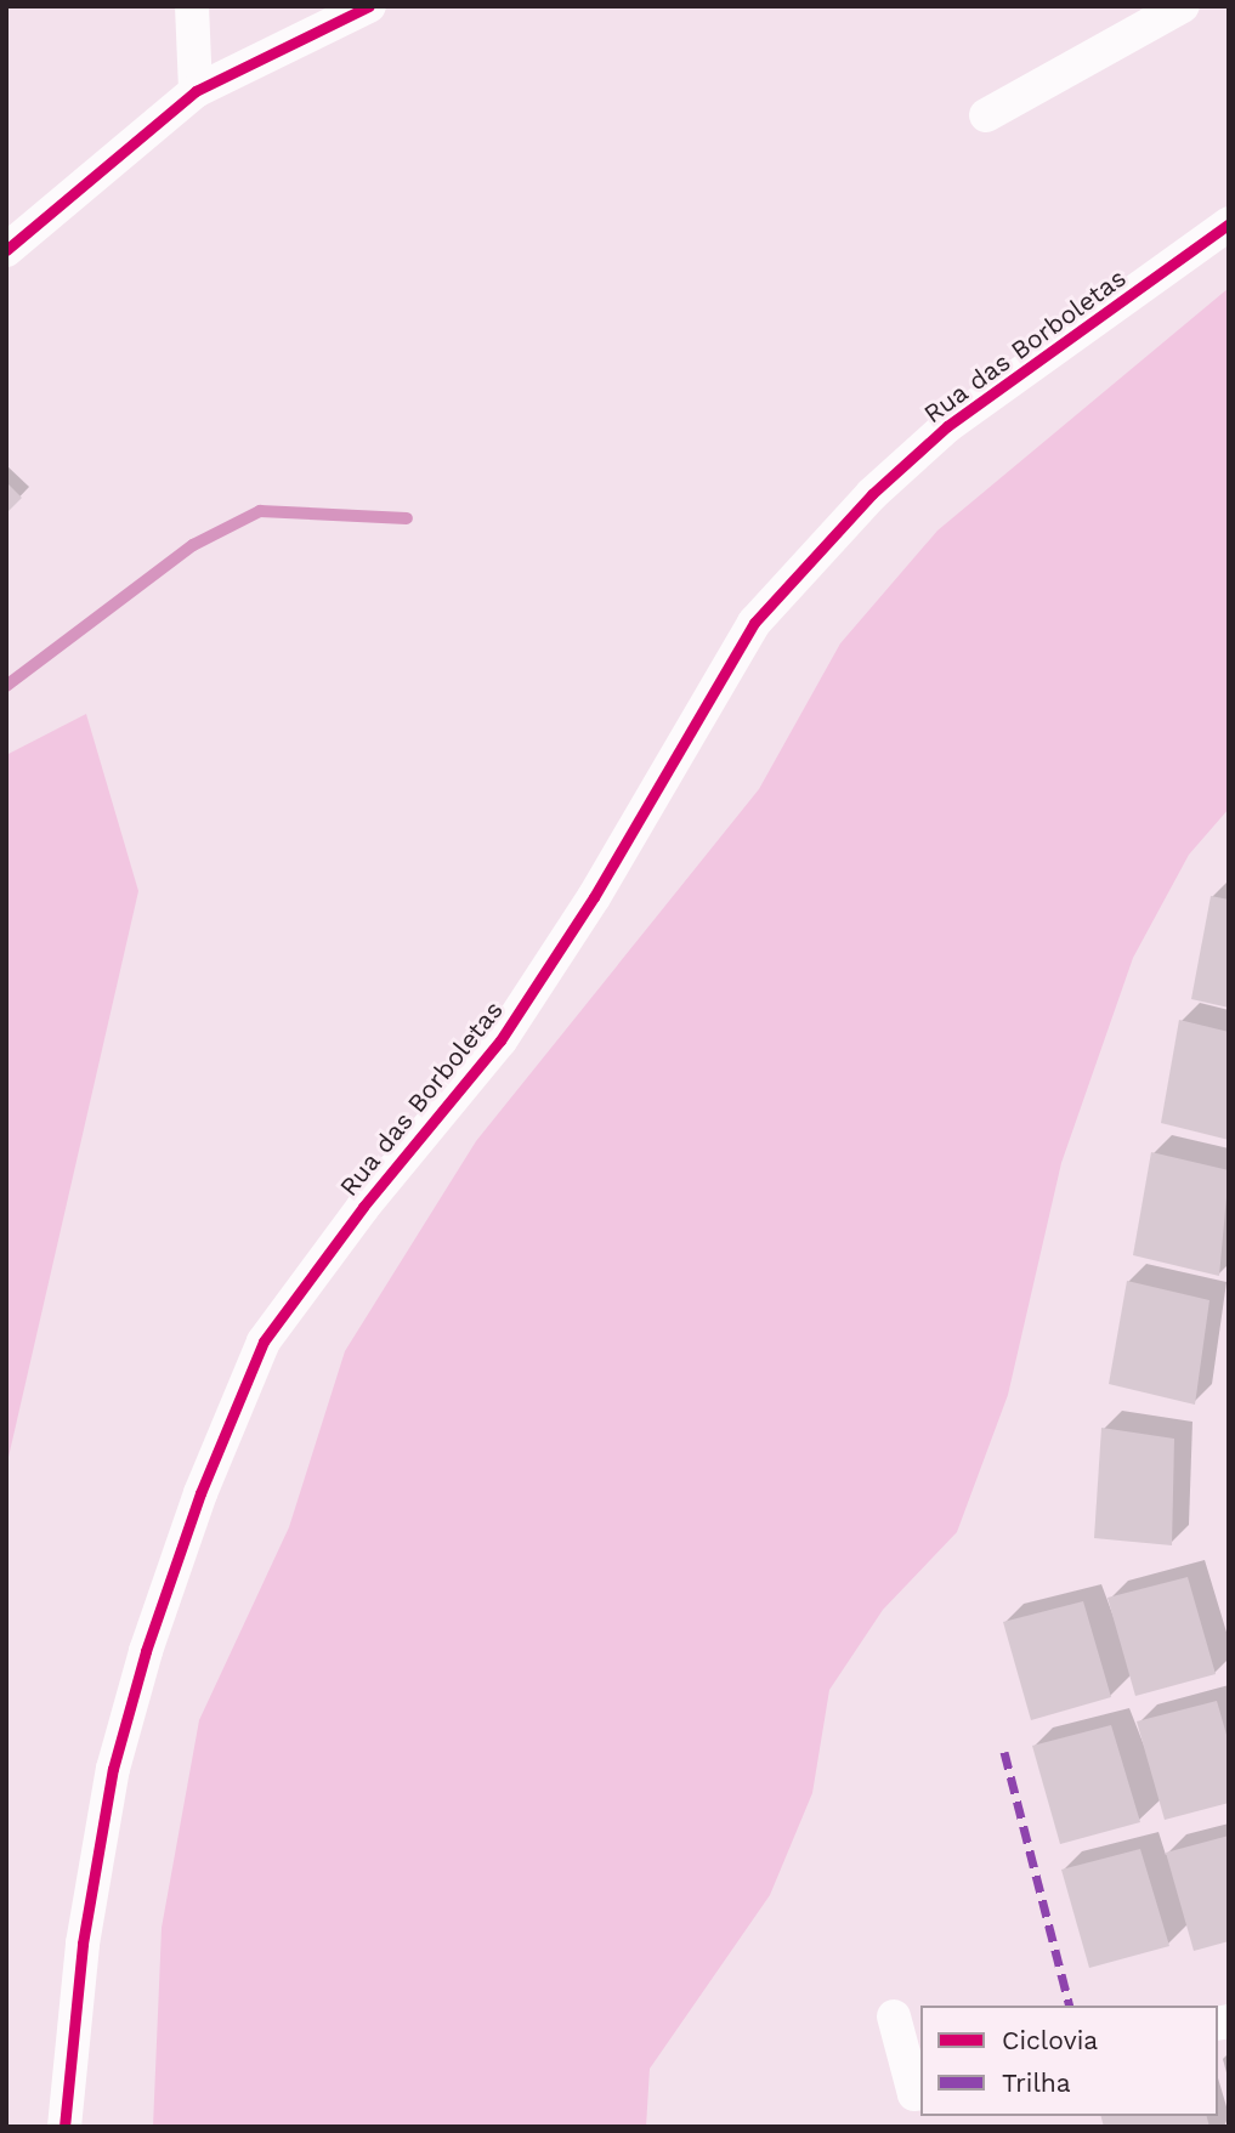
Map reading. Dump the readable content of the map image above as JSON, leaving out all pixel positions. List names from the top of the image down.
{
  "streets": {
    "street": ["Rua das Borboletas"]
  },
  "legend": ["Ciclovia", "Trilha"]
}
